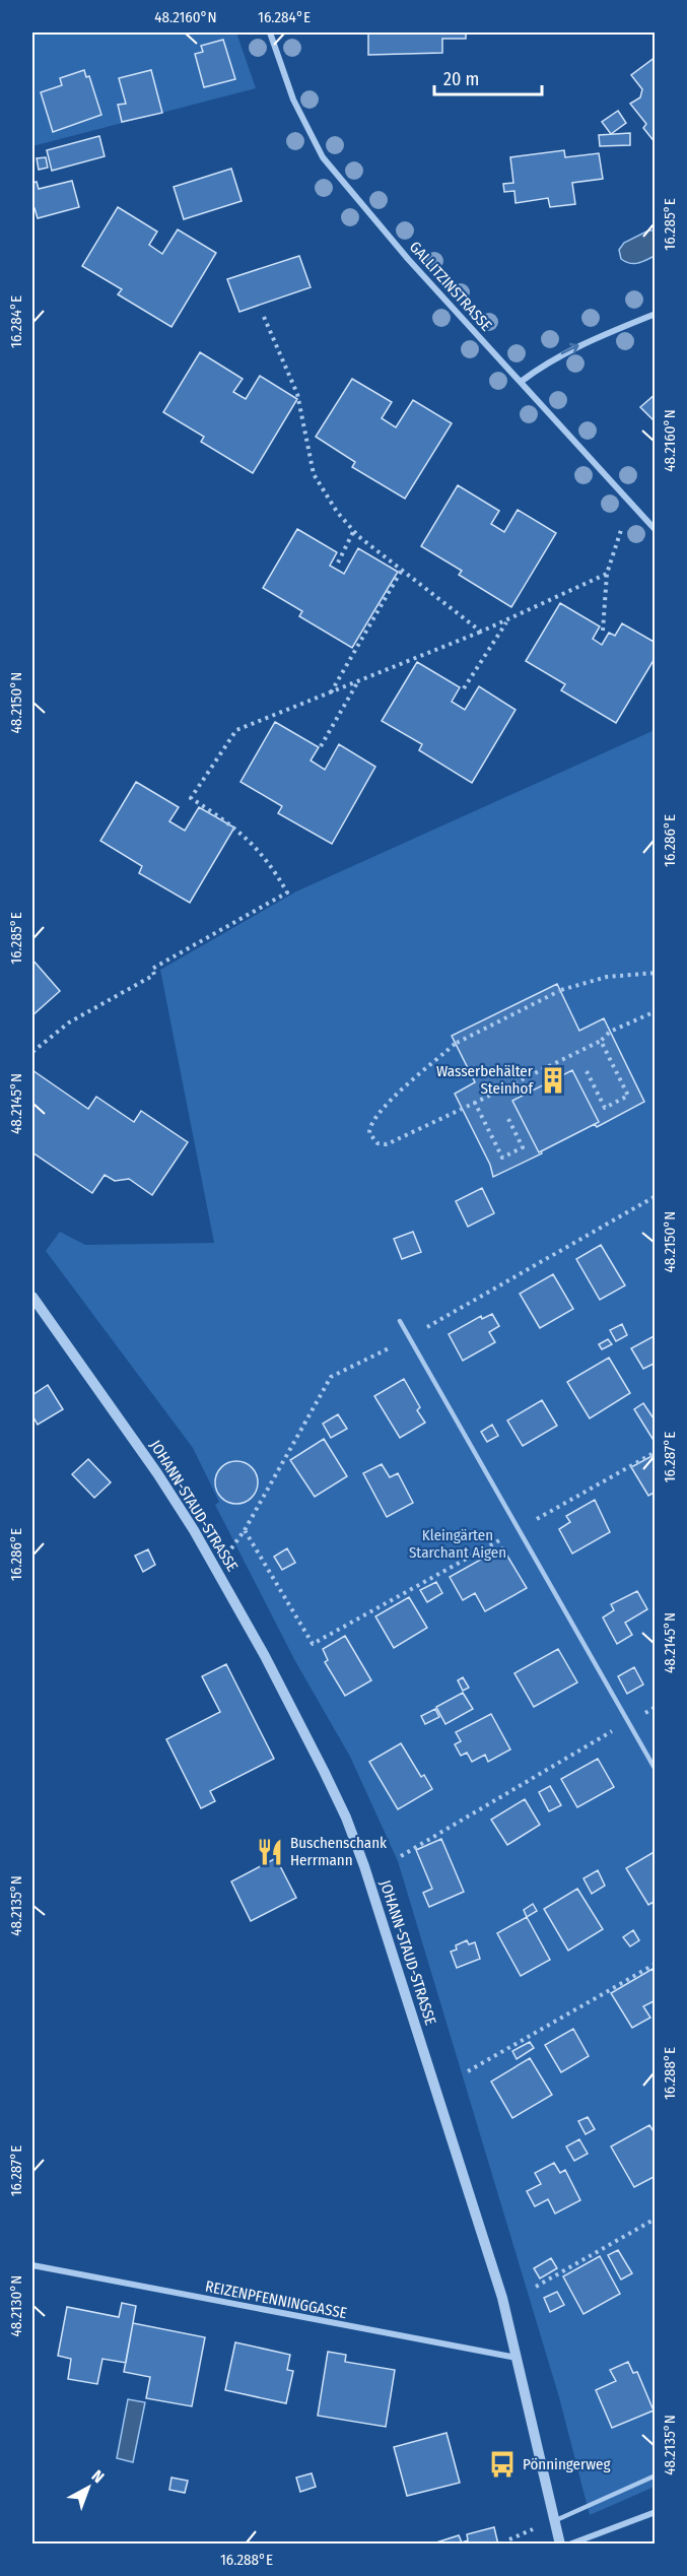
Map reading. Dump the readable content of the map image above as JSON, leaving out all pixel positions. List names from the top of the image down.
{
  "streets": {
    "street": ["GALLITZINSTRASSE", "JOHANN-STAUD-STRASSE", "REIZENPFENNINGGASSE"]
  },
  "crossings": [
    ["JOHANN-STAUD-STRASSE", "REIZENPFENNINGGASSE"]
  ],
  "parks": ["Kleingärten Starchant Aigen"],
  "places": {
    "building": ["Wasserbehälter Steinhof"],
    "restaurant": ["Buschenschank Herrmann"],
    "bus stop": ["Pönningerweg"]
  },
  "scale_bar": "20 m",
  "north": "top right",
  "coordinates": [
    "48.2160°N",
    "16.284°E",
    "16.285°E",
    "48.2150°N",
    "16.286°E",
    "48.2145°N",
    "16.287°E",
    "48.2135°N",
    "16.288°E",
    "48.2130°N"
  ]
}
